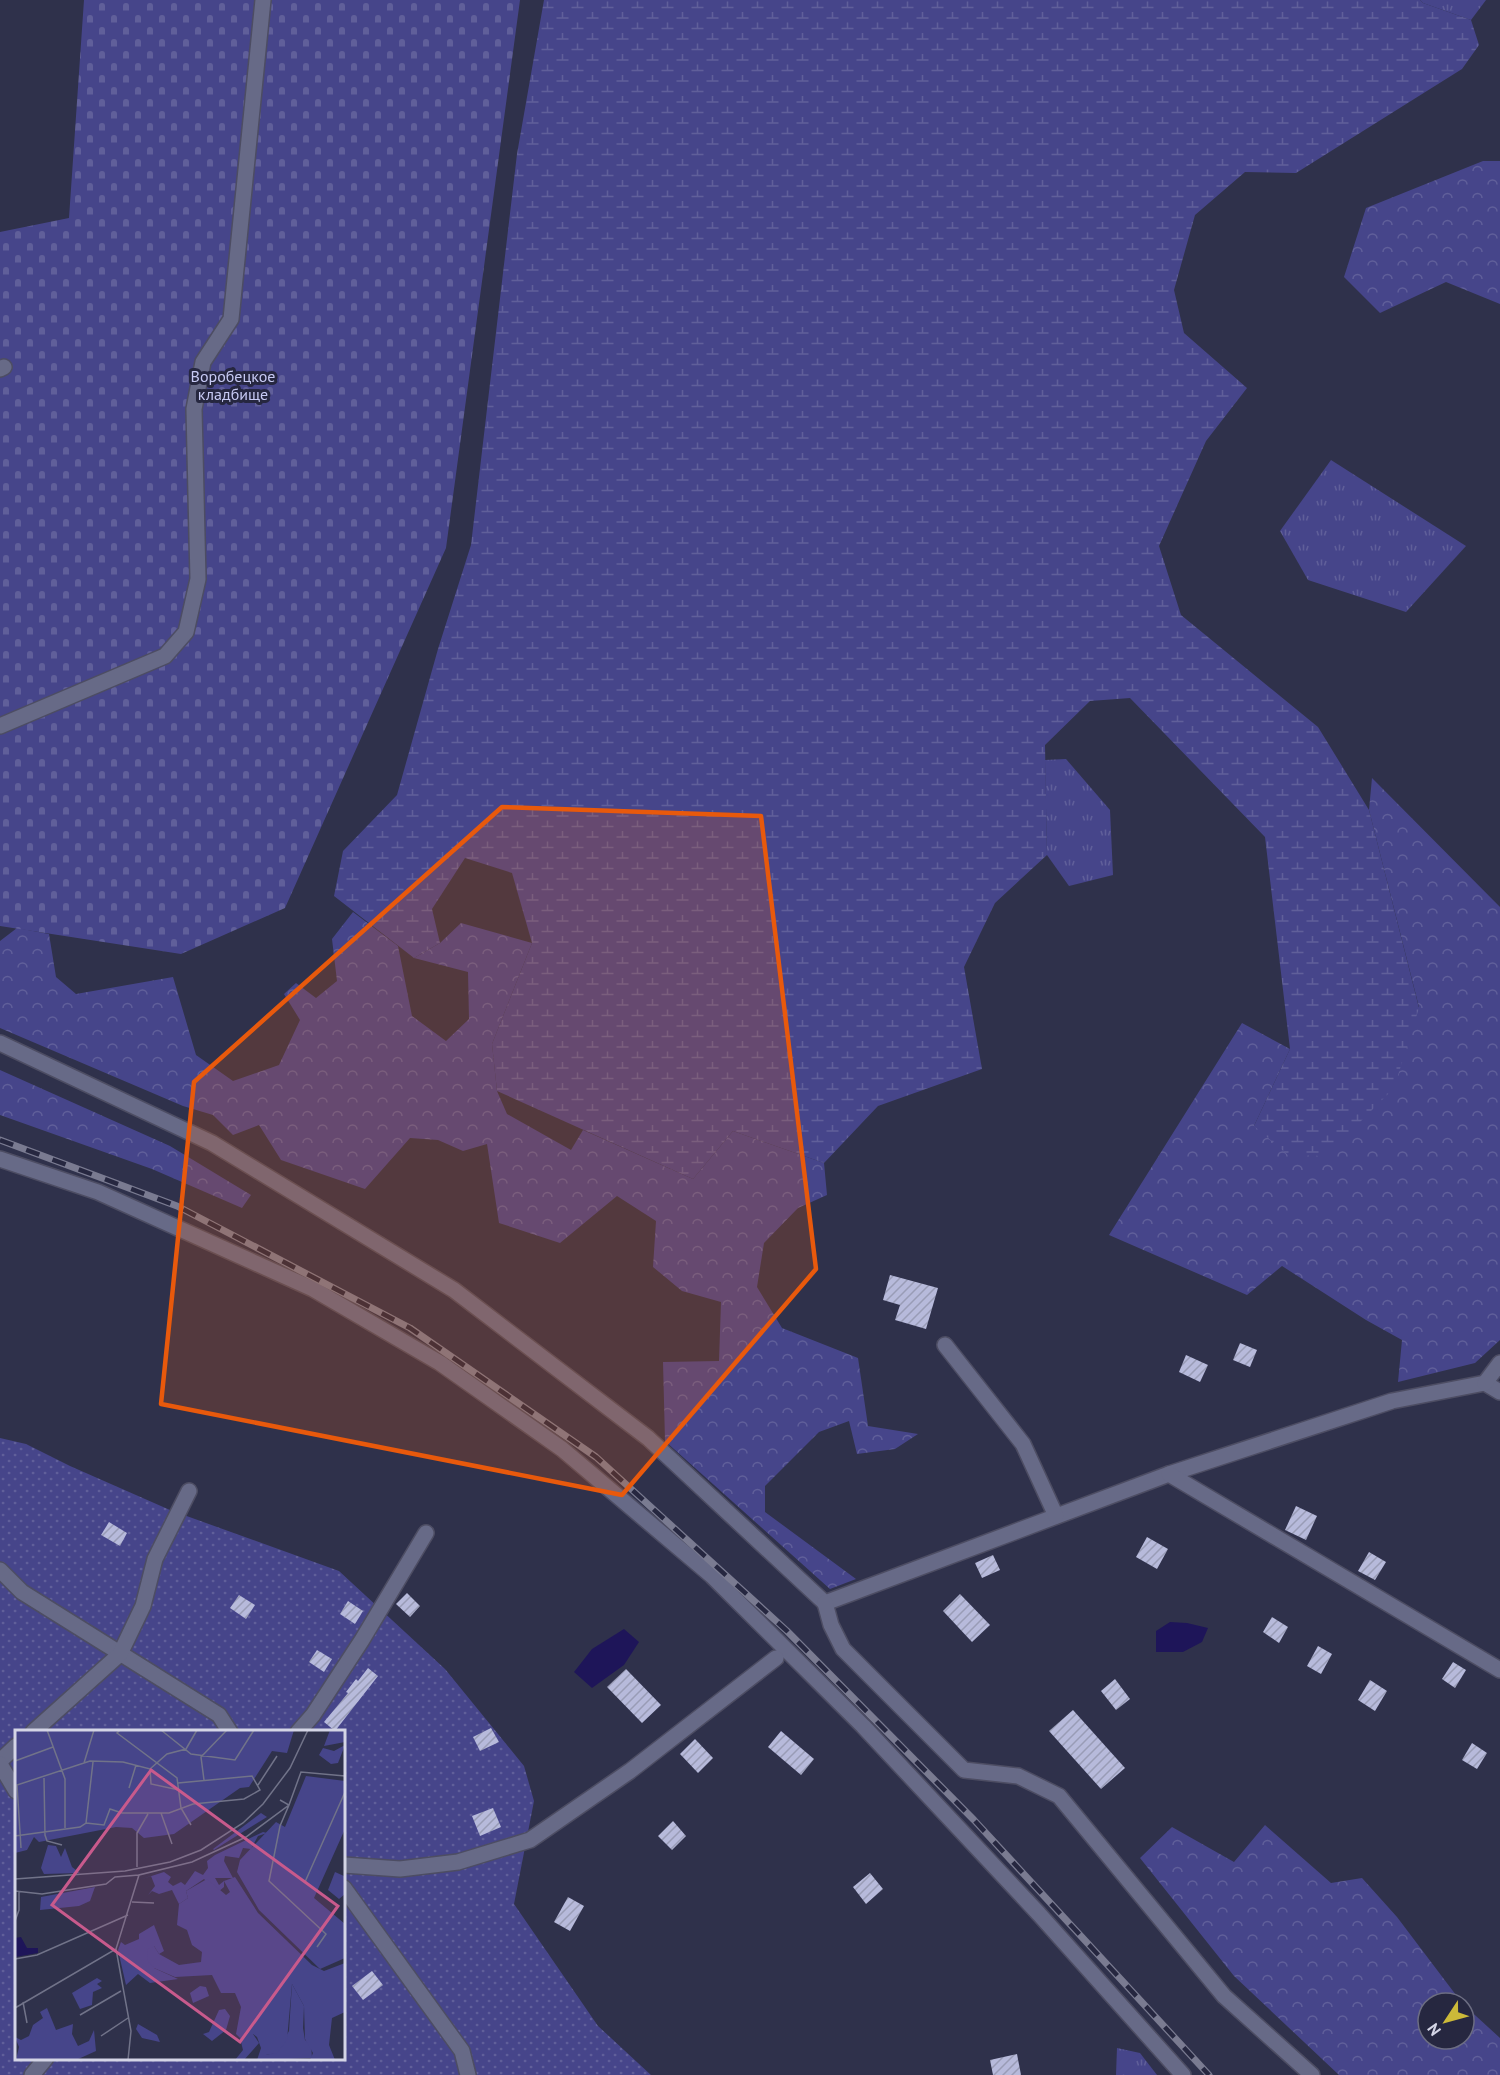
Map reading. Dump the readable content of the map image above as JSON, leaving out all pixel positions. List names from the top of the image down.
{
  "parks": ["Воробецкое кладбище"],
  "north": "bottom left"
}
